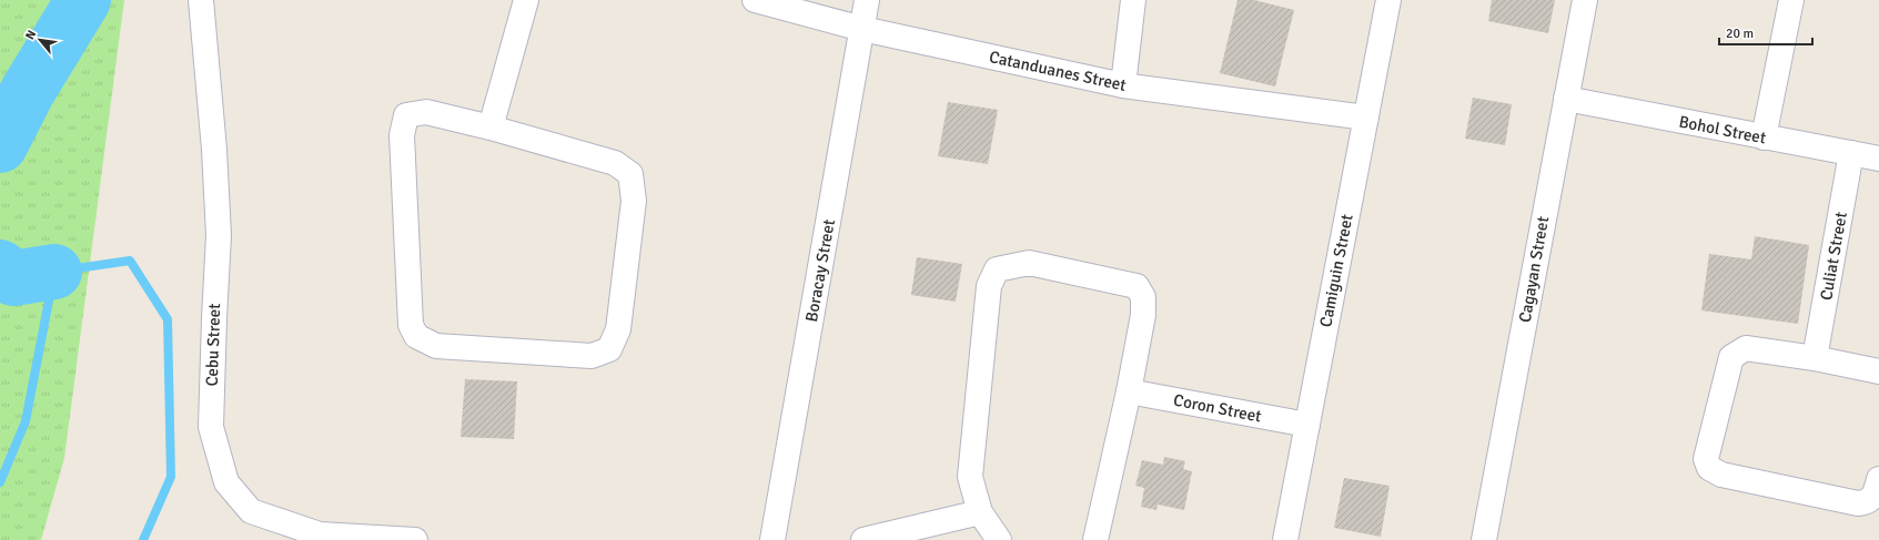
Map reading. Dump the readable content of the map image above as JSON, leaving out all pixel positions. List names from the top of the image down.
{
  "streets": {
    "street": [
      "Catanduanes Street",
      "Bohol Street",
      "Culiat Street",
      "Cagayan Street",
      "Boracay Street",
      "Camiguin Street",
      "Cebu Street",
      "Coron Street"
    ]
  },
  "crossings": [
    ["Catanduanes Street", "Boracay Street"],
    ["Catanduanes Street", "Camiguin Street"],
    ["Bohol Street", "Culiat Street"],
    ["Bohol Street", "Cagayan Street"],
    ["Camiguin Street", "Coron Street"]
  ],
  "scale_bar": "20 m",
  "north": "top left"
}
